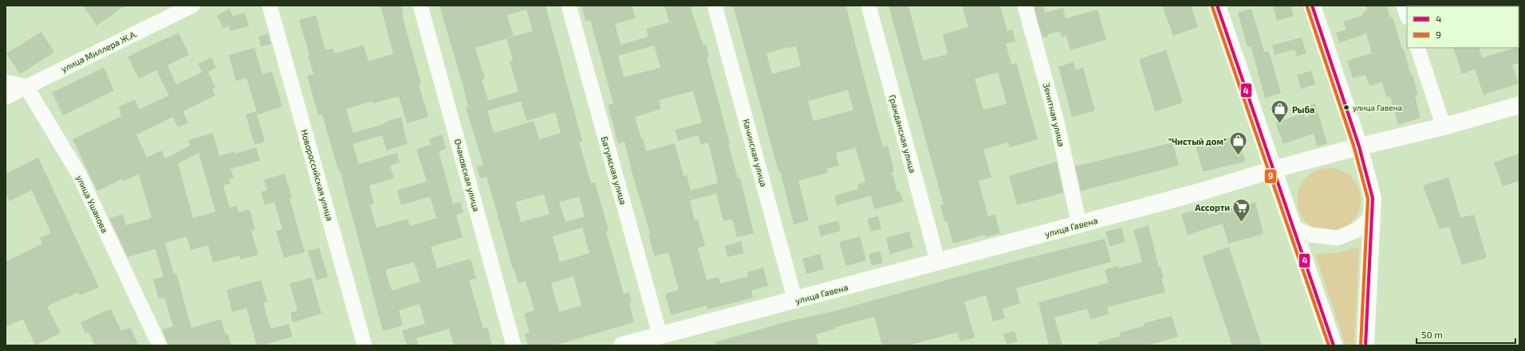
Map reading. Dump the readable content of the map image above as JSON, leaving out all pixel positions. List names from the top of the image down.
{
  "streets": {
    "street": [
      "улица Миллера Ж.А.",
      "Зенитная улица",
      "Гражданская улица",
      "Качинская улица",
      "Батумская улица",
      "Новороссийская улица",
      "Очаковская улица",
      "улица Ушакова",
      "улица Гавена"
    ]
  },
  "crossings": [
    ["улица Миллера Ж.А.", "улица Ушакова"],
    ["Зенитная улица", "улица Гавена"],
    ["Гражданская улица", "улица Гавена"],
    ["Качинская улица", "улица Гавена"],
    ["Батумская улица", "улица Гавена"]
  ],
  "places": {
    "other": ["улица Гавена"],
    "shop": ["Рыба", "\"Чистый дом\""],
    "supermarket": ["Ассорти"]
  },
  "lines": ["transit line 4", "transit line 9"],
  "legend": ["4", "9"],
  "scale_bar": "50 m"
}
